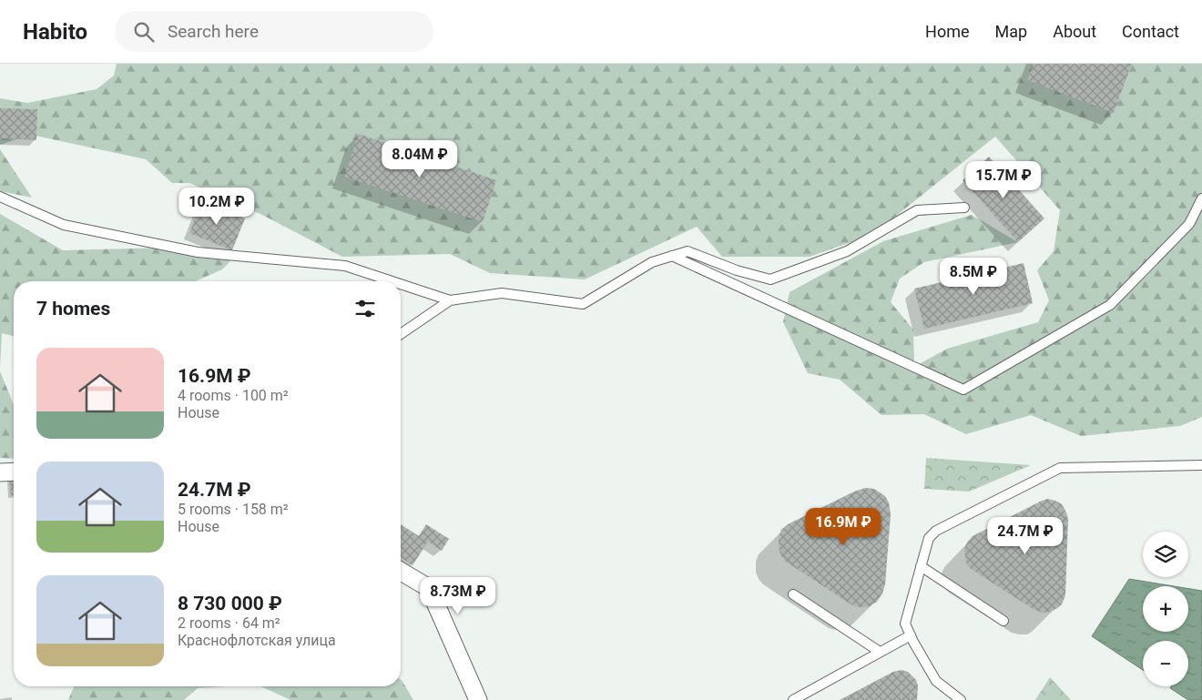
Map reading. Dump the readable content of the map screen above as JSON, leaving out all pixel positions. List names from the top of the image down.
{
  "page": {
    "header": "Habito",
    "search": "Search here",
    "nav": [
      "Home",
      "Map",
      "About",
      "Contact"
    ],
    "price": [
      "8.04M ₽",
      "15.7M ₽",
      "10.2M ₽",
      "8.5M ₽",
      "16.9M ₽",
      "24.7M ₽",
      "8.73M ₽"
    ],
    "heading": "7 homes",
    "list": [
      {
        "name": "16.9M ₽",
        "note": "4 rooms · 100 m² · House"
      },
      {
        "name": "24.7M ₽",
        "note": "5 rooms · 158 m² · House"
      },
      {
        "name": "8 730 000 ₽",
        "note": "2 rooms · 64 m² · Краснофлотская улица"
      }
    ],
    "map_buttons": ["+", "−"]
  }
}
